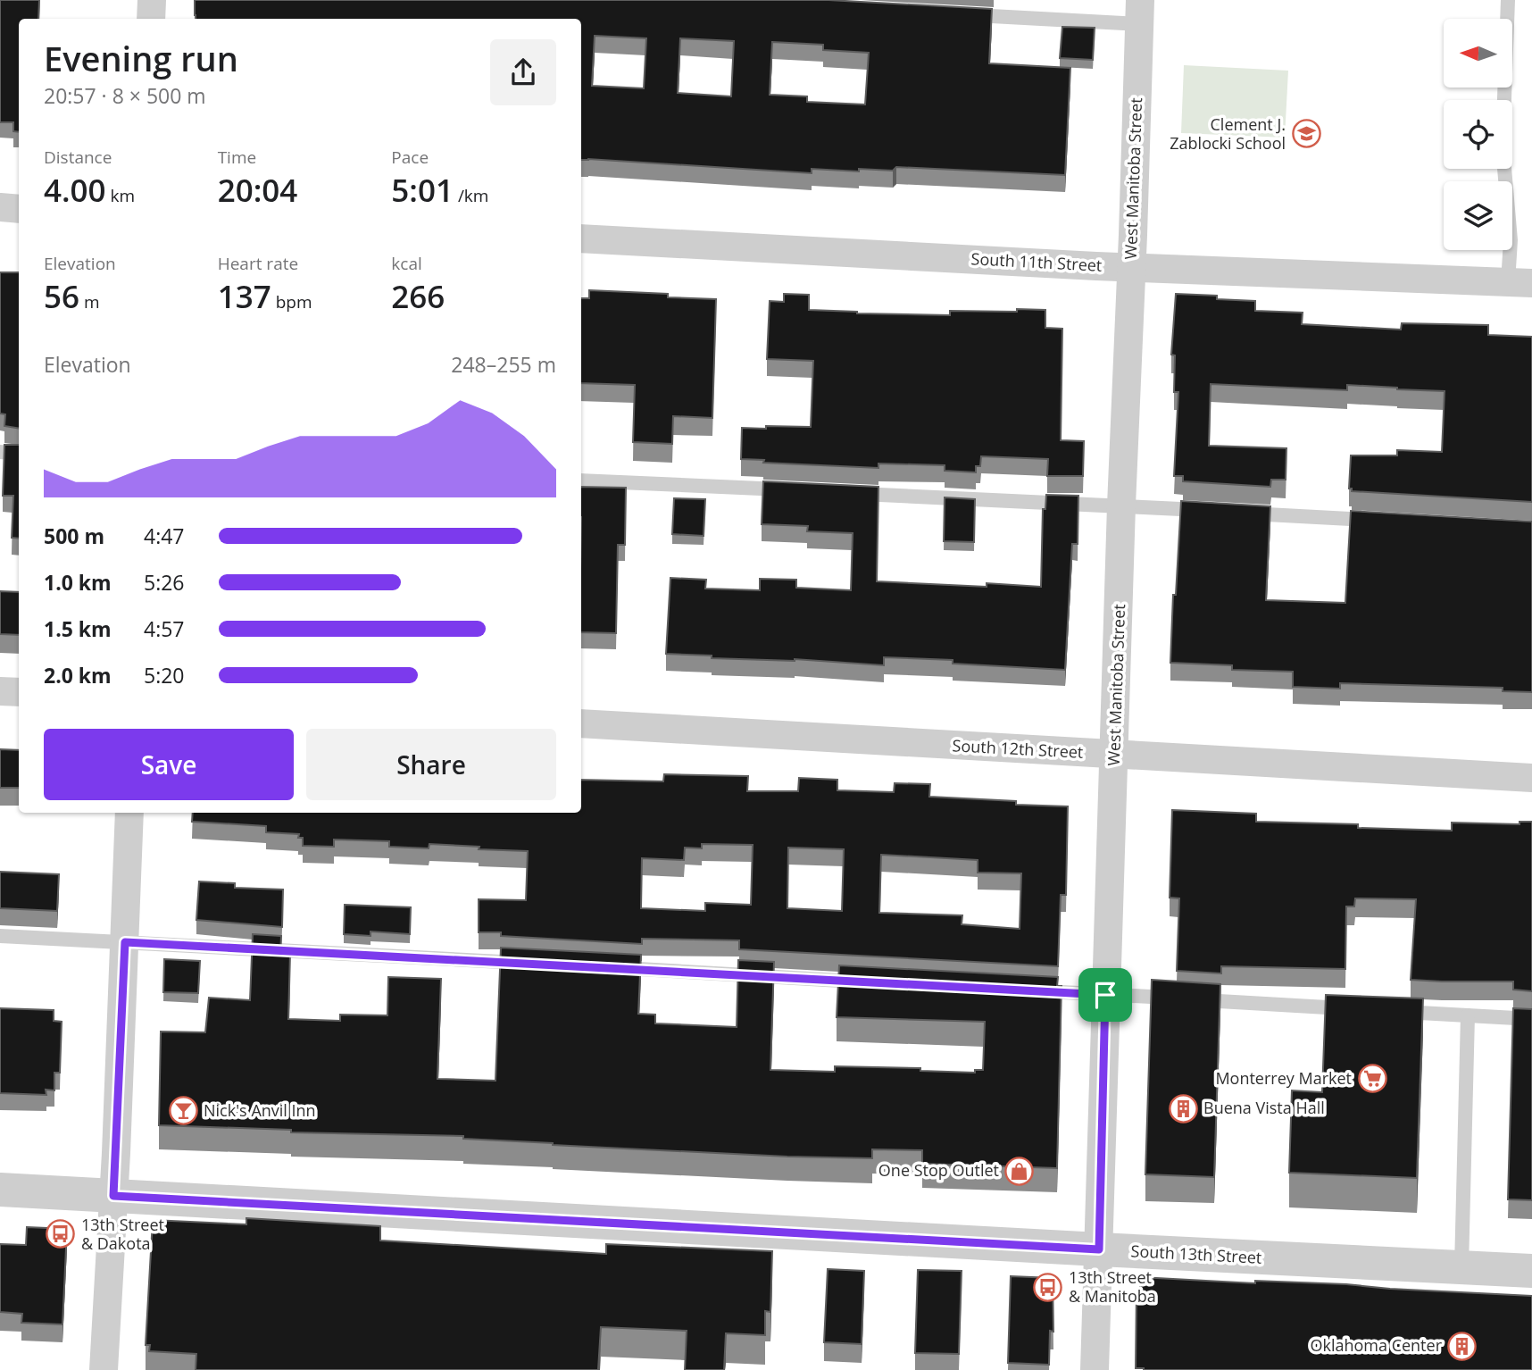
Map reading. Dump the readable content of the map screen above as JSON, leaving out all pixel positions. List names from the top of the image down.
{
  "streets": {
    "street": [
      "West Manitoba Street",
      "South 11th Street",
      "South 12th Street",
      "South 13th Street"
    ]
  },
  "crossings": [
    ["West Manitoba Street", "South 11th Street"],
    ["West Manitoba Street", "South 12th Street"],
    ["West Manitoba Street", "South 13th Street"]
  ],
  "places": {
    "school or university": ["Clement J. Zablocki School"],
    "supermarket": ["Monterrey Market"],
    "building": ["Buena Vista Hall", "Oklahoma Center"],
    "bar": ["Nick's Anvil Inn"],
    "shop": ["One Stop Outlet"],
    "bus stop": ["13th Street & Dakota", "13th Street & Manitoba"]
  },
  "north": "left",
  "page": {
    "heading": ["Evening run", "20:57 · 8 × 500 m"],
    "stats": [
      ["Distance", "4.00 km"],
      ["Time", "20:04"],
      ["Pace", "5:01 /km"],
      ["Elevation", "56 m"],
      ["Heart rate", "137 bpm"],
      ["kcal", "266"]
    ],
    "chart": ["Elevation", "248–255 m"],
    "list": [
      {
        "name": "500 m",
        "note": "4:47"
      },
      {
        "name": "1.0 km",
        "note": "5:26"
      },
      {
        "name": "1.5 km",
        "note": "4:57"
      },
      {
        "name": "2.0 km",
        "note": "5:20"
      }
    ],
    "buttons": ["Save", "Share"]
  }
}
